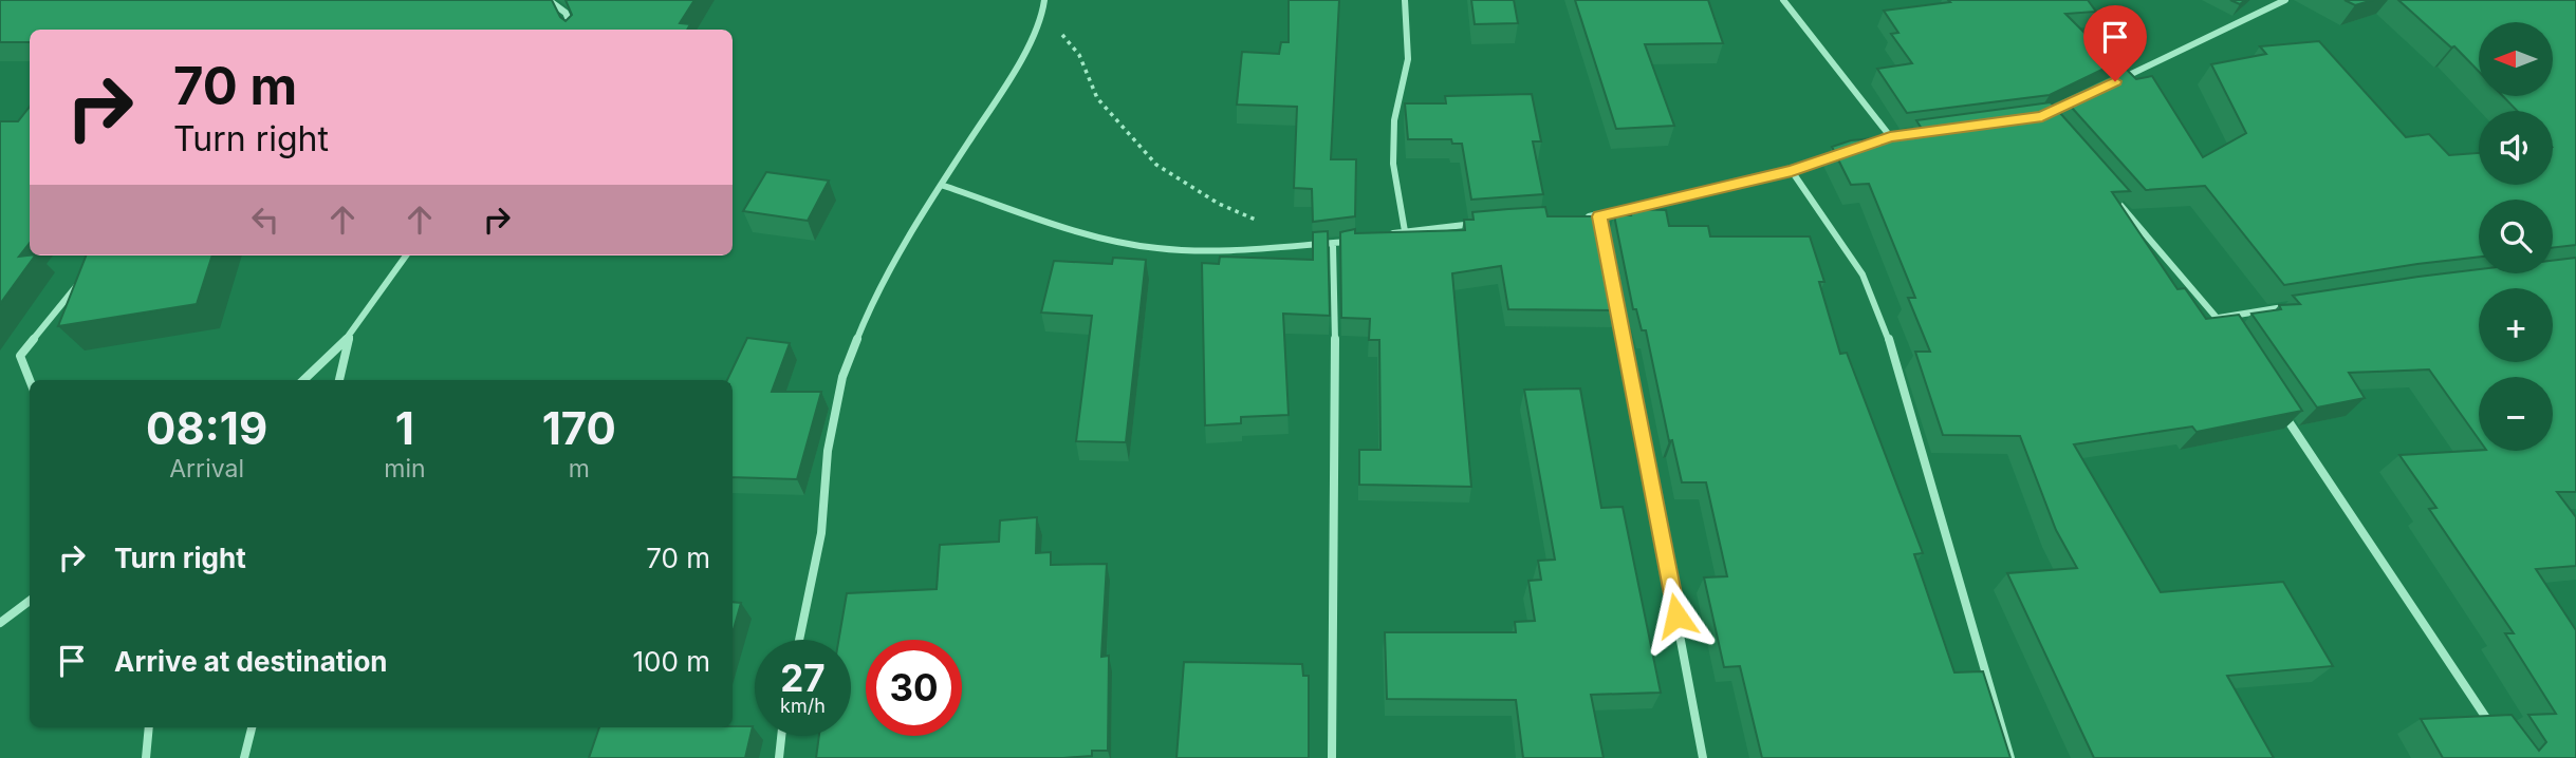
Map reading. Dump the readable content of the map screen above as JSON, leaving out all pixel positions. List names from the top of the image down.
{
  "north": "left",
  "page": {
    "map_buttons": ["+", "−"],
    "turn": ["70 m", "Turn right"],
    "eta": [
      "08:19",
      "Arrival",
      "1",
      "min",
      "170",
      "m"
    ],
    "list": [
      {
        "name": "Turn right",
        "value": "70 m"
      },
      {
        "name": "Arrive at destination",
        "value": "100 m"
      }
    ],
    "speed": "27 km/h",
    "limit": "30"
  }
}
